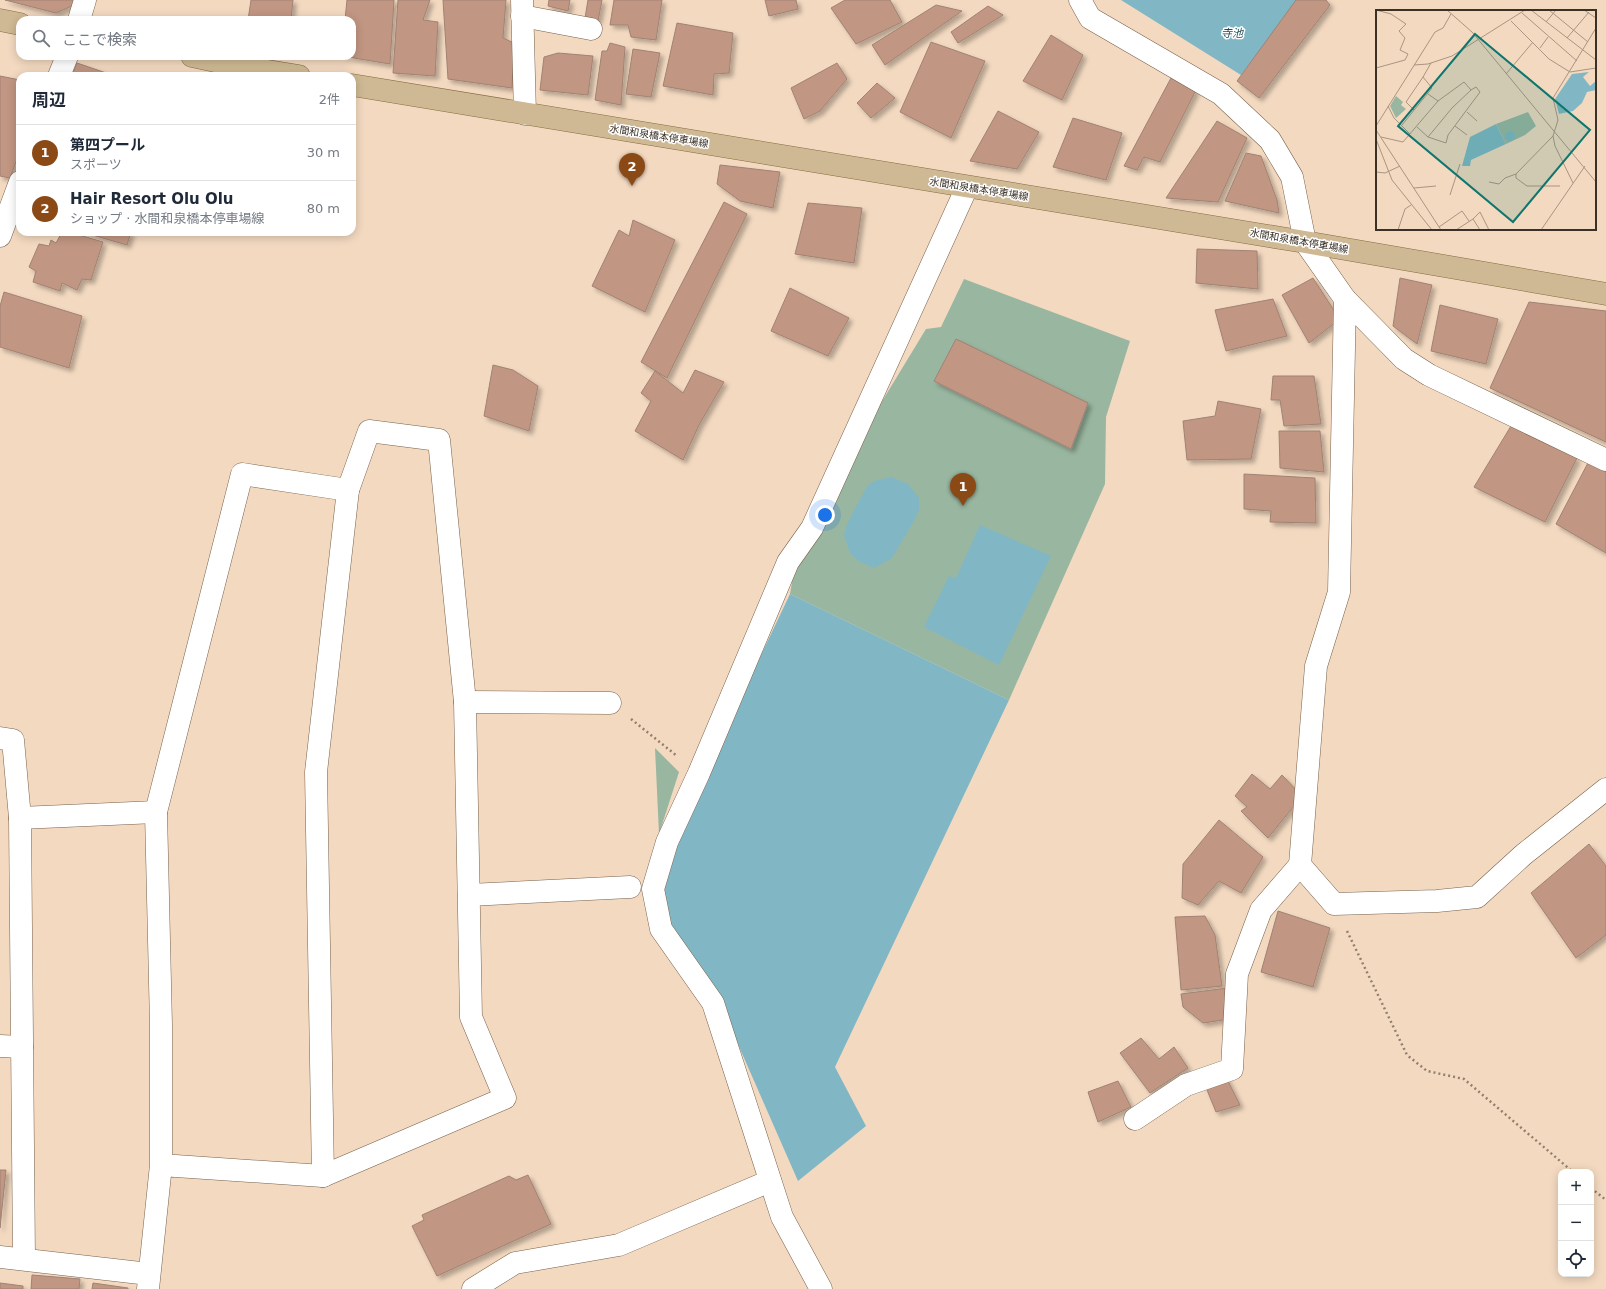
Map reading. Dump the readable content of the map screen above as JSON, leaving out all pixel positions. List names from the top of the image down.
{
  "streets": {
    "main road": ["水間和泉橋本停車場線"]
  },
  "water": ["寺池"],
  "page": {
    "search": "ここで検索",
    "heading": ["周辺", "2件"],
    "list": [
      {
        "mark": "1",
        "name": "第四プール",
        "note": "スポーツ",
        "value": "30 m"
      },
      {
        "mark": "2",
        "name": "Hair Resort Olu Olu",
        "note": "ショップ · 水間和泉橋本停車場線",
        "value": "80 m"
      }
    ],
    "pins": ["2", "1"],
    "map_buttons": ["+", "−"]
  }
}
